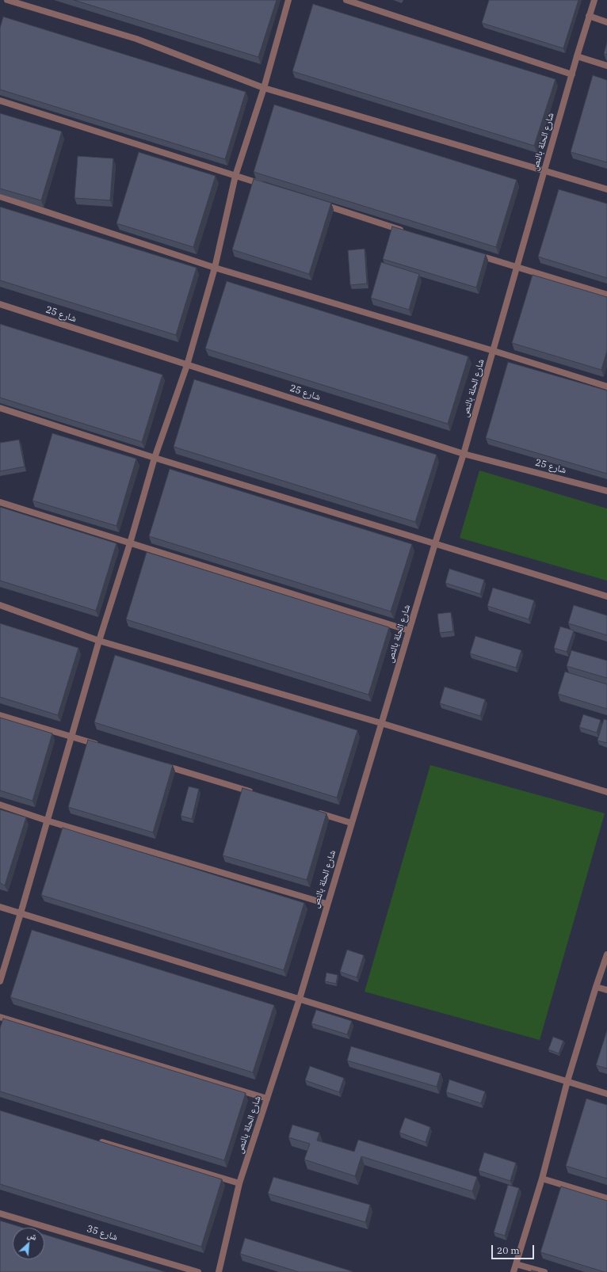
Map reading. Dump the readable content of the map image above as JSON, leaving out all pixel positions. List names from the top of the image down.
{
  "streets": {
    "street": ["شارع الحلة بالنص", "شارع 25", "شارع 35"]
  },
  "crossings": [
    ["شارع الحلة بالنص", "شارع 25"]
  ],
  "scale_bar": "20 m",
  "north": "top right"
}
